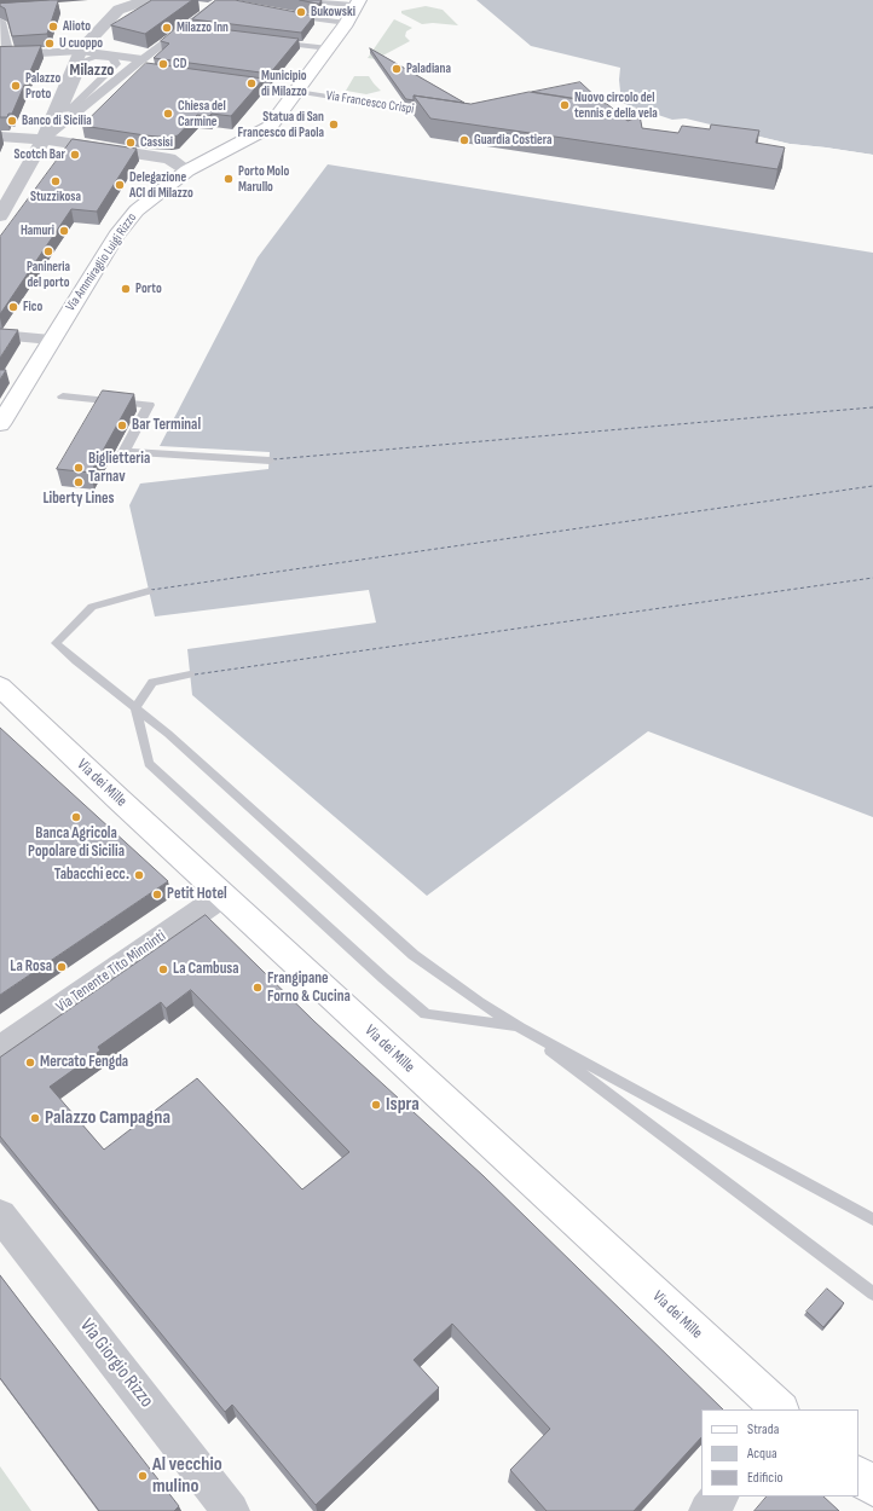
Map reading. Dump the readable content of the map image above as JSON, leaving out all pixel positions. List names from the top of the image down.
{
  "streets": {
    "main road": ["Via Francesco Crispi", "Via Ammiraglio Luigi Rizzo", "Via dei Mille"],
    "street": ["Via Tenente Tito Minninti", "Via Giorgio Rizzo"]
  },
  "crossings": [
    ["Via Francesco Crispi", "Via Ammiraglio Luigi Rizzo"],
    ["Via dei Mille", "Via Tenente Tito Minninti"]
  ],
  "districts": ["Milazzo"],
  "places": [
    "Bukowski",
    "Alioto",
    "Milazzo Inn",
    "U cuoppo",
    "CD",
    "Paladiana",
    "Municipio di Milazzo",
    "Palazzo Proto",
    "Nuovo circolo del tennis e della vela",
    "Chiesa del Carmine",
    "Banco di Sicilia",
    "Statua di San Francesco di Paola",
    "Guardia Costiera",
    "Cassisi",
    "Scotch Bar",
    "Porto Molo Marullo",
    "Stuzzikosa",
    "Delegazione ACI di Milazzo",
    "Hamuri",
    "Panineria del porto",
    "Porto",
    "Fico",
    "Bar Terminal",
    "Biglietteria Tarnav",
    "Liberty Lines",
    "Banca Agricola Popolare di Sicilia",
    "Tabacchi ecc.",
    "Petit Hotel",
    "La Rosa",
    "La Cambusa",
    "Frangipane Forno & Cucina",
    "Mercato Fengda",
    "Ispra",
    "Palazzo Campagna",
    "Al vecchio mulino"
  ],
  "legend": ["Strada", "Acqua", "Edificio"]
}
